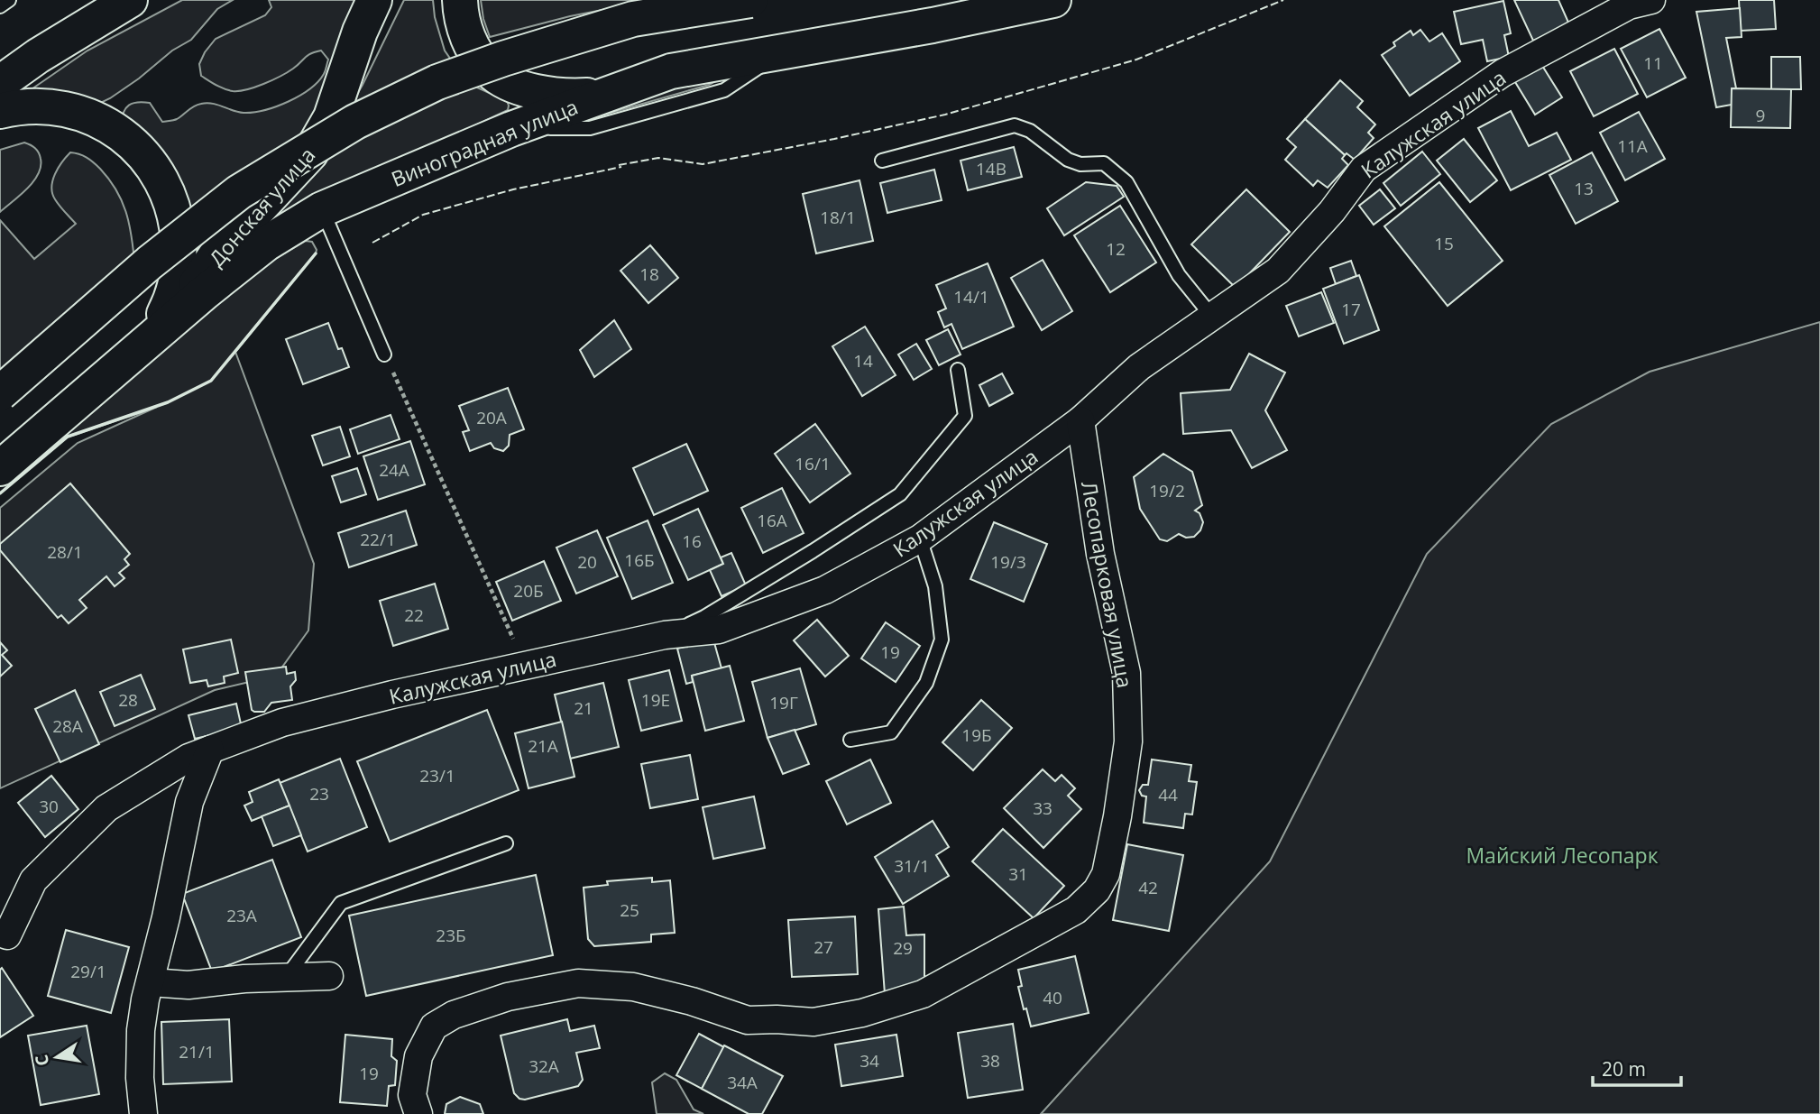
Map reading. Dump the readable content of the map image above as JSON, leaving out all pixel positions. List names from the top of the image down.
{
  "streets": {
    "main road": ["Виноградная улица", "Донская улица"],
    "street": ["Калужская улица", "Лесопарковая улица"]
  },
  "crossings": [
    ["Калужская улица", "Лесопарковая улица"],
    ["Виноградная улица", "Донская улица"]
  ],
  "parks": ["Майский Лесопарк"],
  "house_numbers": [
    "11",
    "9",
    "11А",
    "14В",
    "13",
    "18/1",
    "15",
    "12",
    "18",
    "14/1",
    "17",
    "14",
    "20А",
    "16/1",
    "24А",
    "19/2",
    "16А",
    "22/1",
    "16",
    "28/1",
    "16Б",
    "20",
    "19/3",
    "20Б",
    "22",
    "19",
    "28",
    "19Е",
    "19Г",
    "21",
    "28А",
    "19Б",
    "21А",
    "23/1",
    "23",
    "44",
    "30",
    "33",
    "31/1",
    "31",
    "42",
    "25",
    "23А",
    "23Б",
    "27",
    "29",
    "29/1",
    "40",
    "21/1",
    "34",
    "38",
    "32А",
    "19",
    "34А"
  ],
  "scale_bar": "20 m",
  "north": "left"
}
